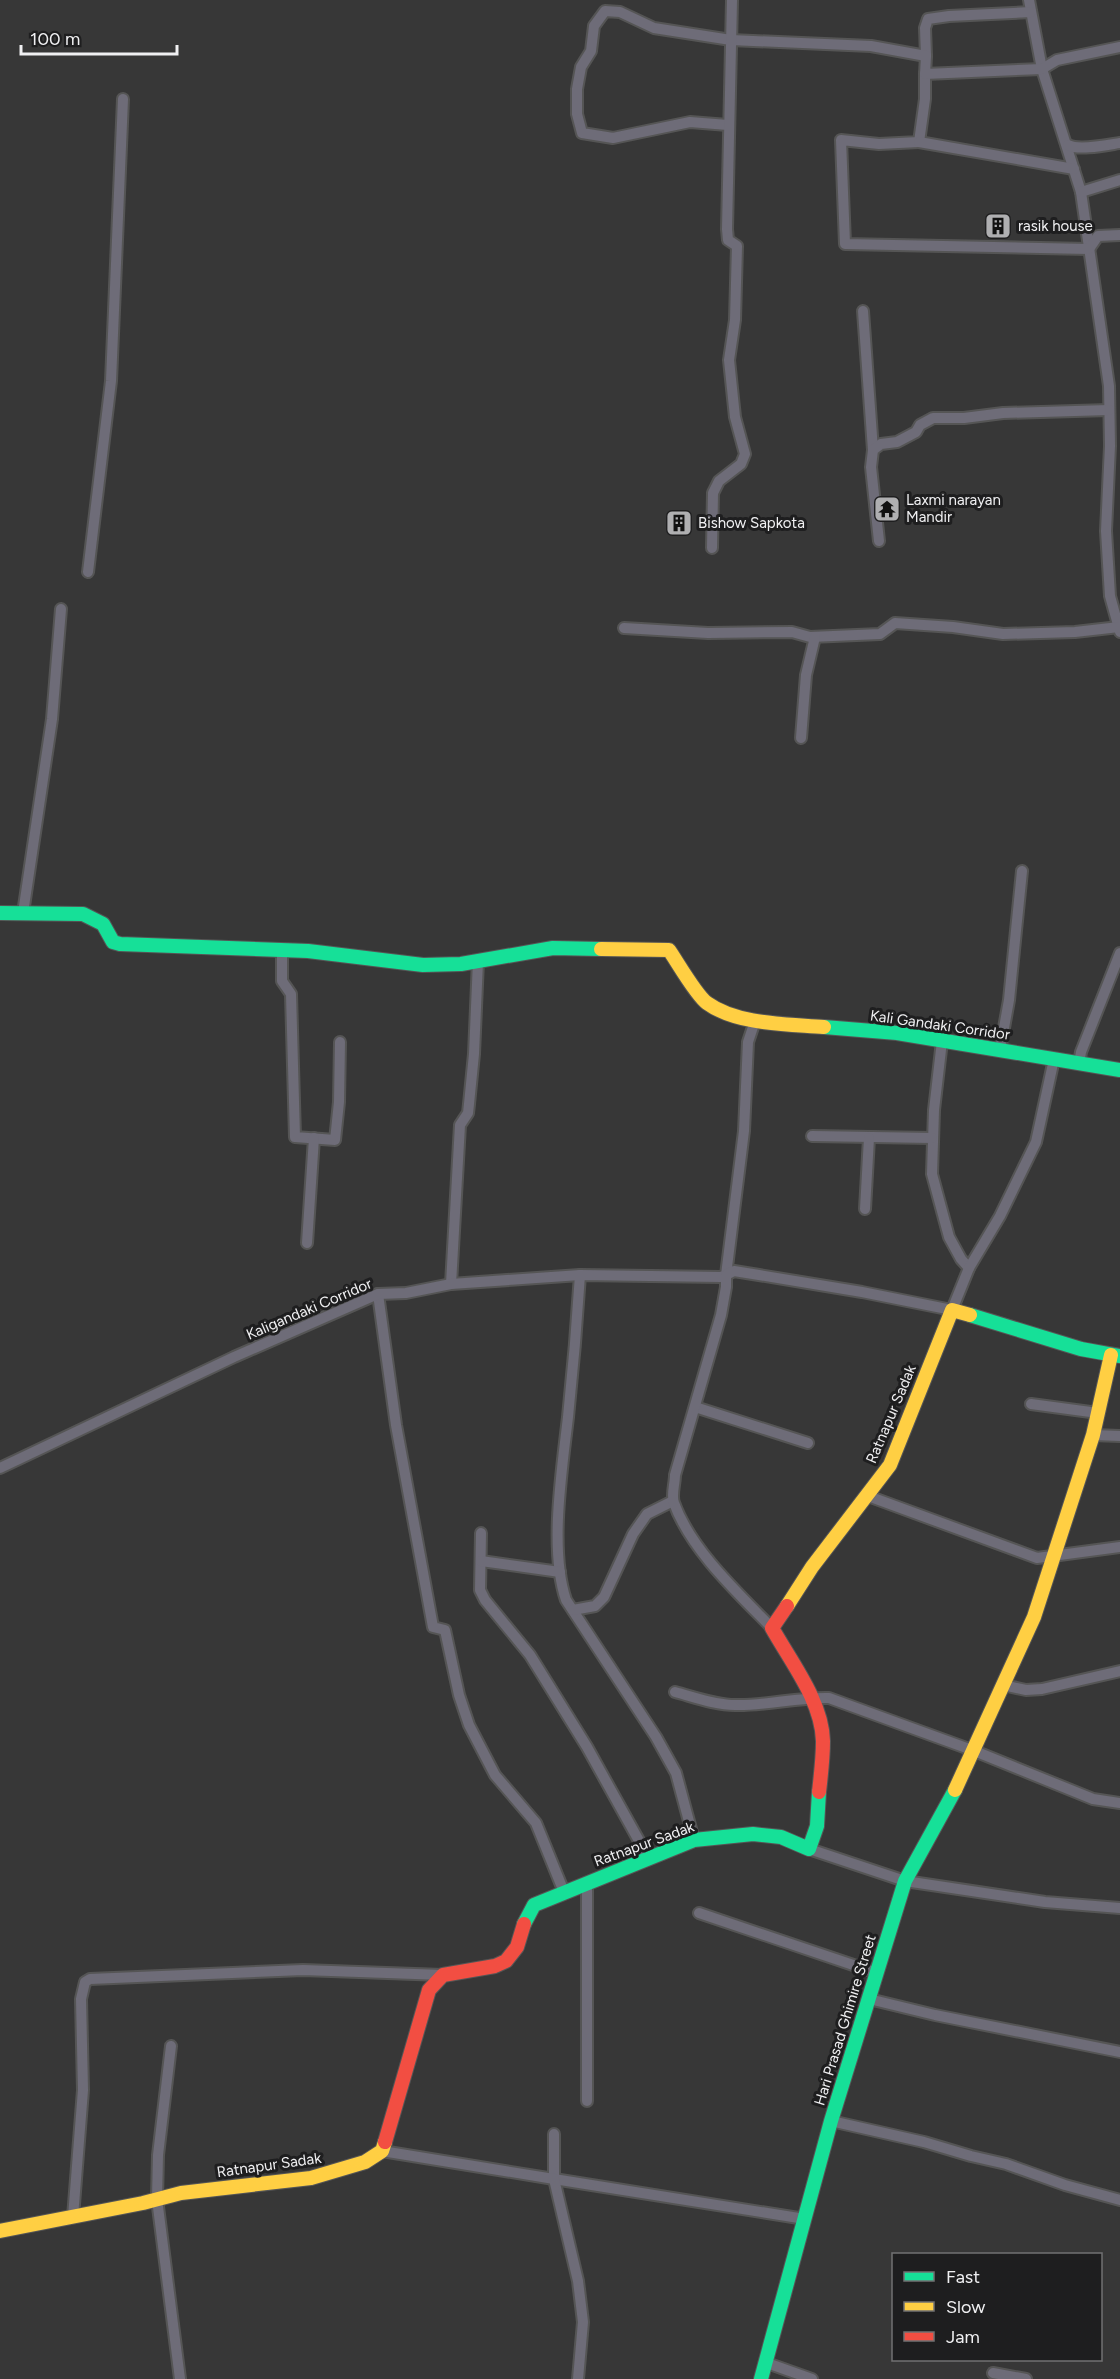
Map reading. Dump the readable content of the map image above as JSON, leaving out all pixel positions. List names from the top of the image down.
{
  "streets": {
    "street": [
      "Kali Gandaki Corridor",
      "Kaligandaki Corridor",
      "Ratnapur Sadak",
      "Hari Prasad Ghimire Street"
    ]
  },
  "crossings": [
    ["Kaligandaki Corridor", "Ratnapur Sadak"]
  ],
  "places": {
    "building": ["rasik house", "Bishow Sapkota"],
    "temple": ["Laxmi narayan Mandir"]
  },
  "legend": ["Fast", "Slow", "Jam"],
  "scale_bar": "100 m"
}
